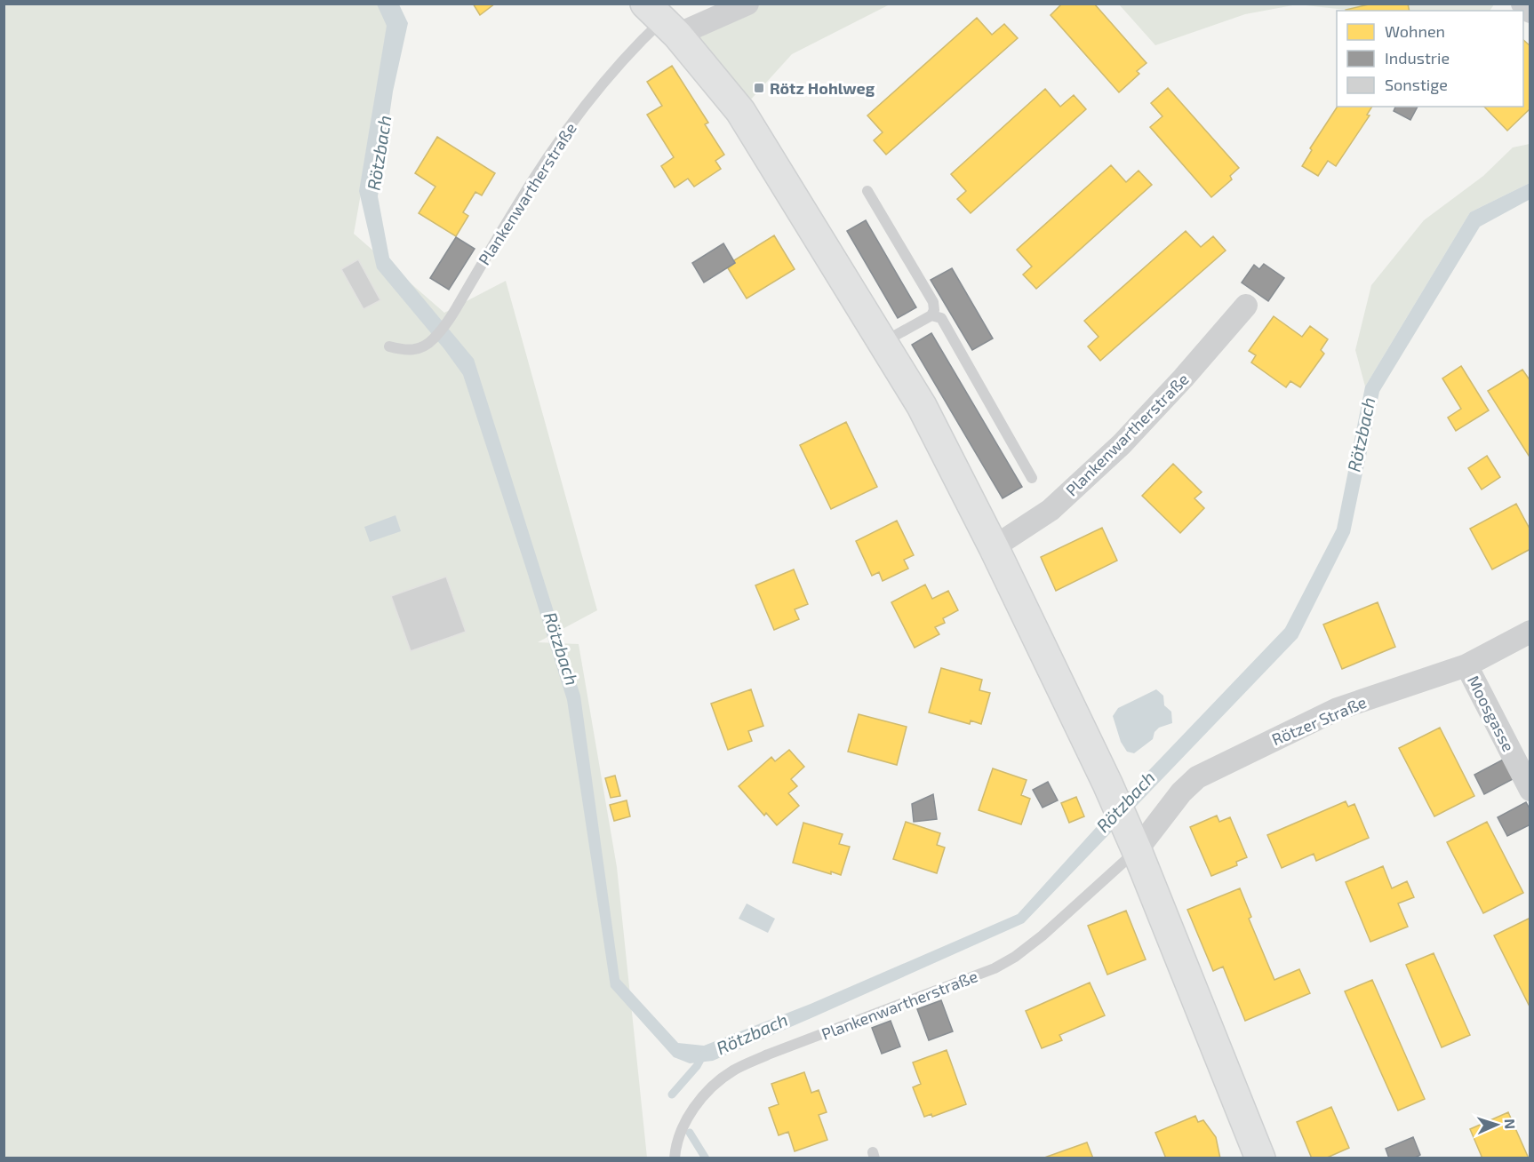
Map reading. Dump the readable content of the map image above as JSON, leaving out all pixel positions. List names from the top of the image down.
{
  "streets": {
    "street": ["Plankenwartherstraße", "Moosgasse", "Rötzer Straße"]
  },
  "crossings": [
    ["Plankenwartherstraße", "Rötzer Straße"],
    ["Moosgasse", "Rötzer Straße"]
  ],
  "water": ["Rötzbach"],
  "places": {
    "transit": ["Rötz Hohlweg"]
  },
  "legend": ["Wohnen", "Industrie", "Sonstige"],
  "north": "right"
}
